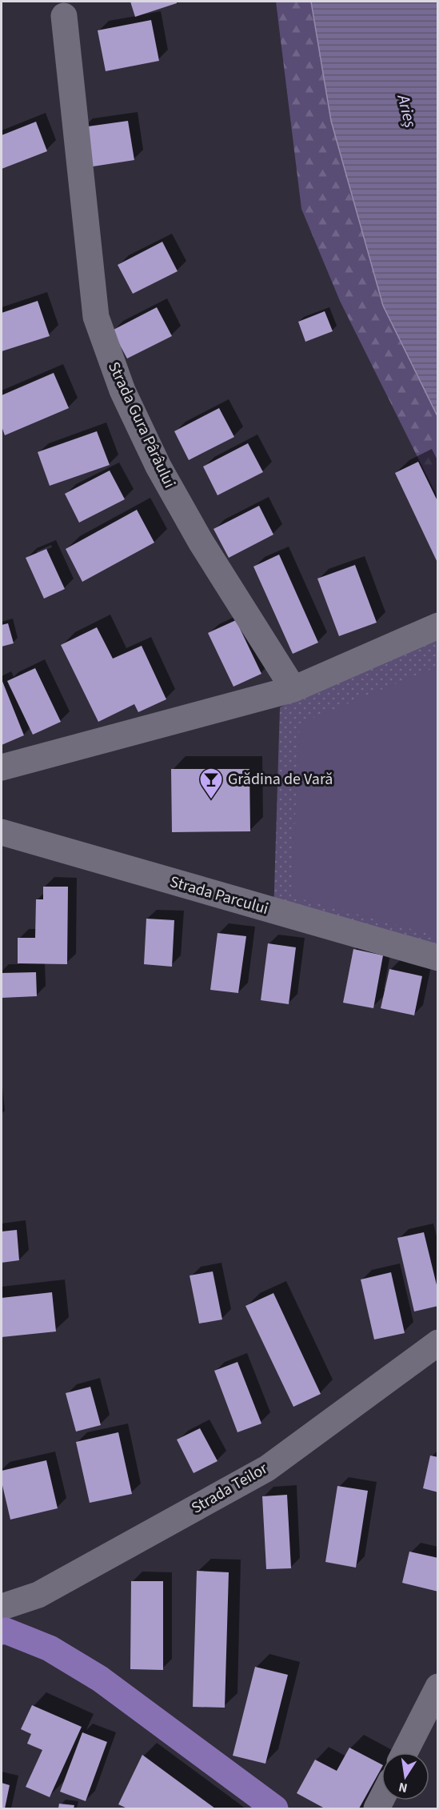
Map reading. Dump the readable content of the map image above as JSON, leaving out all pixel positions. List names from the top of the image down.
{
  "streets": {
    "street": ["Strada Gura Pârâului", "Strada Parcului", "Strada Teilor"]
  },
  "water": ["Arieș"],
  "places": {
    "bar": ["Grădina de Vară"]
  },
  "north": "bottom"
}
